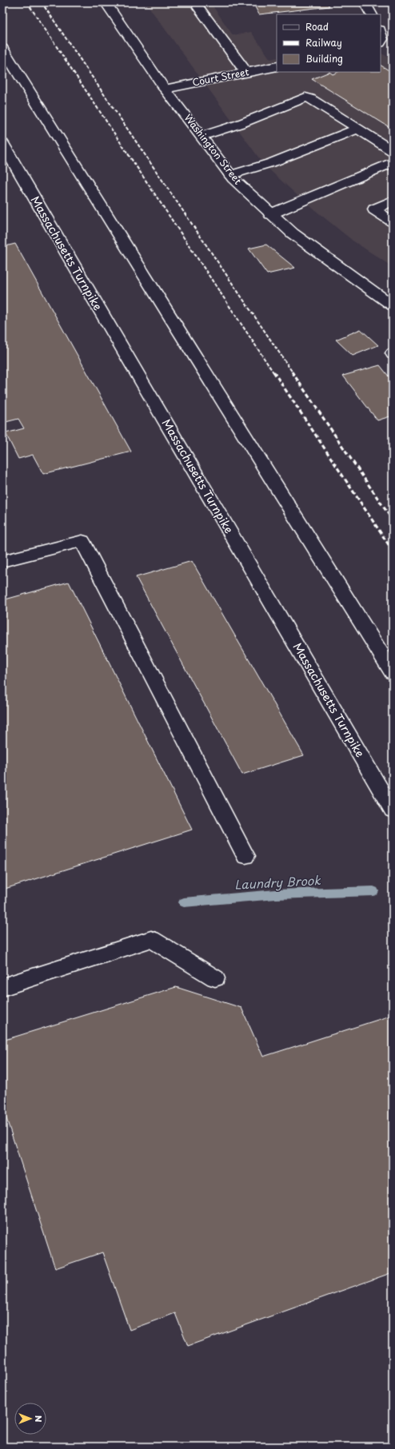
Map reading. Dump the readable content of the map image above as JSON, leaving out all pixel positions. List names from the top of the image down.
{
  "streets": {
    "main road": ["Court Street", "Washington Street", "Massachusetts Turnpike"]
  },
  "crossings": [
    ["Court Street", "Washington Street"]
  ],
  "water": ["Laundry Brook"],
  "legend": ["Road", "Railway", "Building"],
  "north": "right"
}
